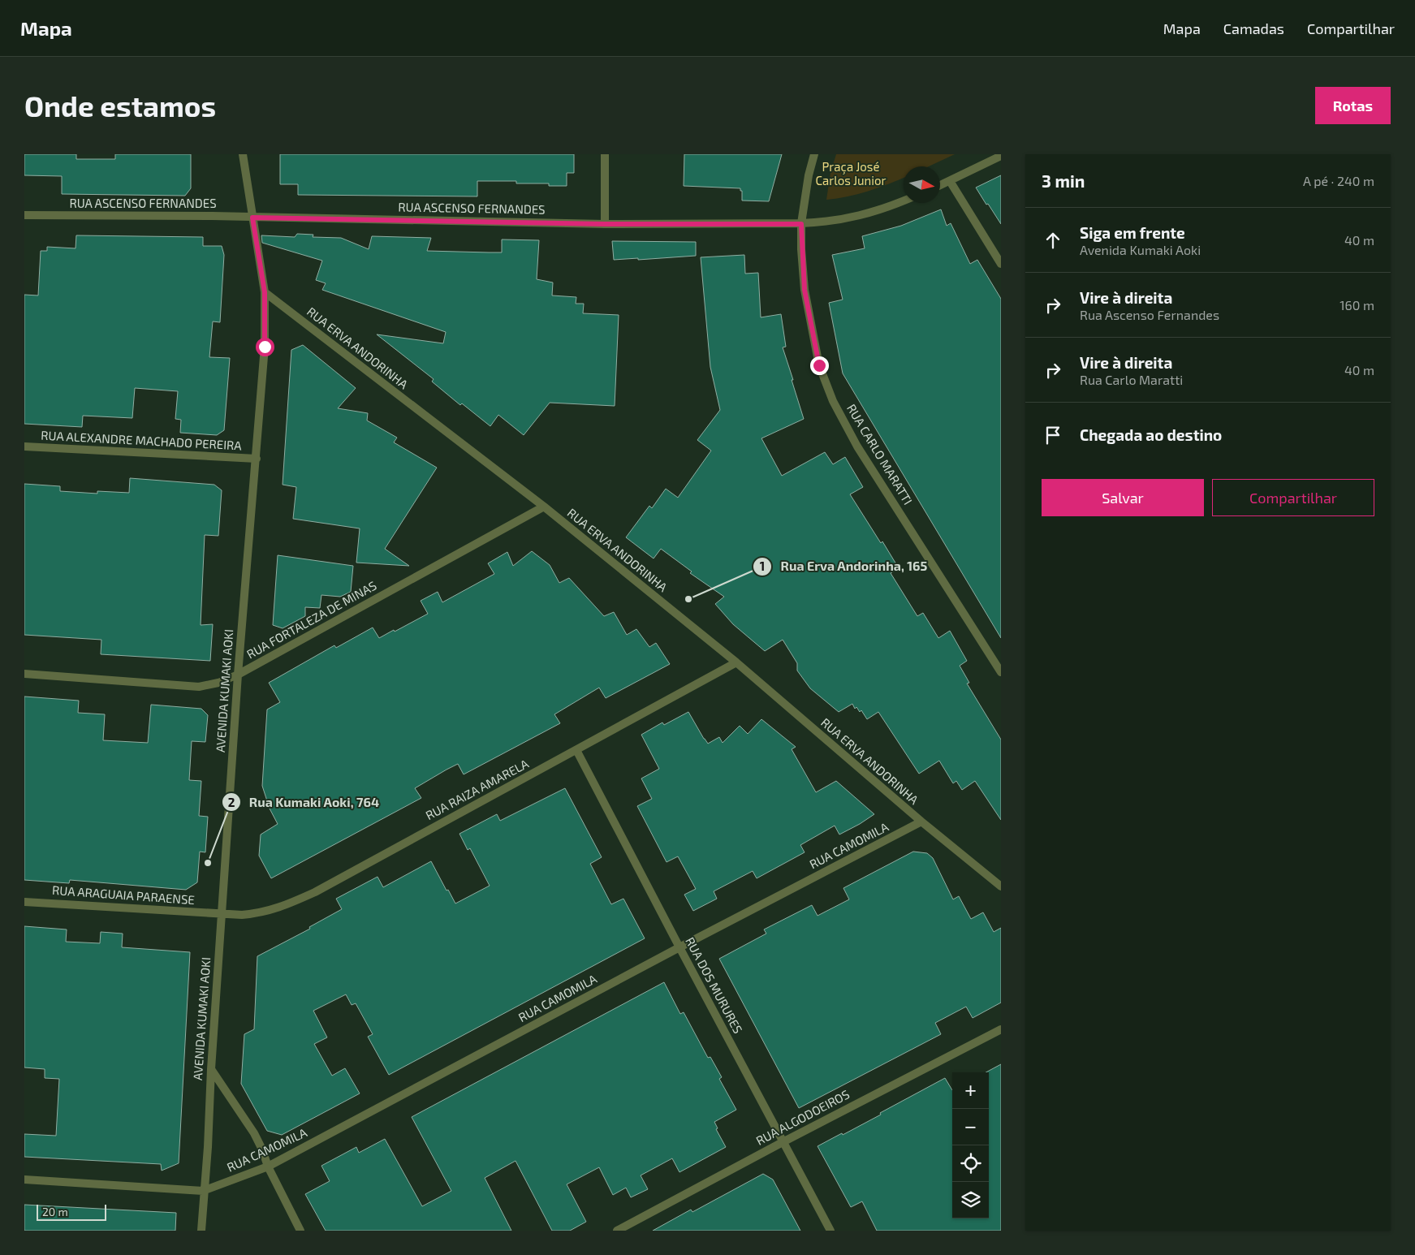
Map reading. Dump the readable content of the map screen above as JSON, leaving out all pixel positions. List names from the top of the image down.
{
  "streets": {
    "street": [
      "RUA ASCENSO FERNANDES",
      "RUA ERVA ANDORINHA",
      "RUA ALEXANDRE MACHADO PEREIRA",
      "RUA CARLO MARATTI",
      "RUA FORTALEZA DE MINAS",
      "AVENIDA KUMAKI AOKI",
      "RUA RAIZA AMARELA",
      "RUA CAMOMILA",
      "RUA ARAGUAIA PARAENSE",
      "RUA DOS MURURES",
      "RUA ALGODOEIROS"
    ]
  },
  "crossings": [
    ["RUA ASCENSO FERNANDES", "RUA CARLO MARATTI"],
    ["RUA ASCENSO FERNANDES", "AVENIDA KUMAKI AOKI"],
    ["RUA ERVA ANDORINHA", "RUA FORTALEZA DE MINAS"],
    ["RUA ERVA ANDORINHA", "AVENIDA KUMAKI AOKI"],
    ["RUA ERVA ANDORINHA", "RUA RAIZA AMARELA"],
    ["RUA ERVA ANDORINHA", "RUA CAMOMILA"],
    ["RUA ALEXANDRE MACHADO PEREIRA", "AVENIDA KUMAKI AOKI"],
    ["RUA FORTALEZA DE MINAS", "AVENIDA KUMAKI AOKI"],
    ["AVENIDA KUMAKI AOKI", "RUA RAIZA AMARELA"],
    ["AVENIDA KUMAKI AOKI", "RUA CAMOMILA"],
    ["AVENIDA KUMAKI AOKI", "RUA ARAGUAIA PARAENSE"],
    ["RUA RAIZA AMARELA", "RUA ARAGUAIA PARAENSE"],
    ["RUA RAIZA AMARELA", "RUA DOS MURURES"],
    ["RUA CAMOMILA", "RUA DOS MURURES"],
    ["RUA DOS MURURES", "RUA ALGODOEIROS"]
  ],
  "parks": ["Praça José Carlos Junior"],
  "places": ["Rua Erva Andorinha, 165", "Rua Kumaki Aoki, 764"],
  "scale_bar": "20 m",
  "north": "right",
  "page": {
    "header": "Mapa",
    "nav": ["Mapa", "Camadas", "Compartilhar"],
    "buttons": [
      "Rotas",
      ["Salvar", "Compartilhar"]
    ],
    "title": "Onde estamos",
    "heading": ["3 min", "A pé · 240 m"],
    "list": [
      ["Siga em frente", "Avenida Kumaki Aoki", "40 m"],
      ["Vire à direita", "Rua Ascenso Fernandes", "160 m"],
      ["Vire à direita", "Rua Carlo Maratti", "40 m"],
      "Chegada ao destino"
    ],
    "map_buttons": ["+", "−"],
    "scale": "20 m"
  }
}
